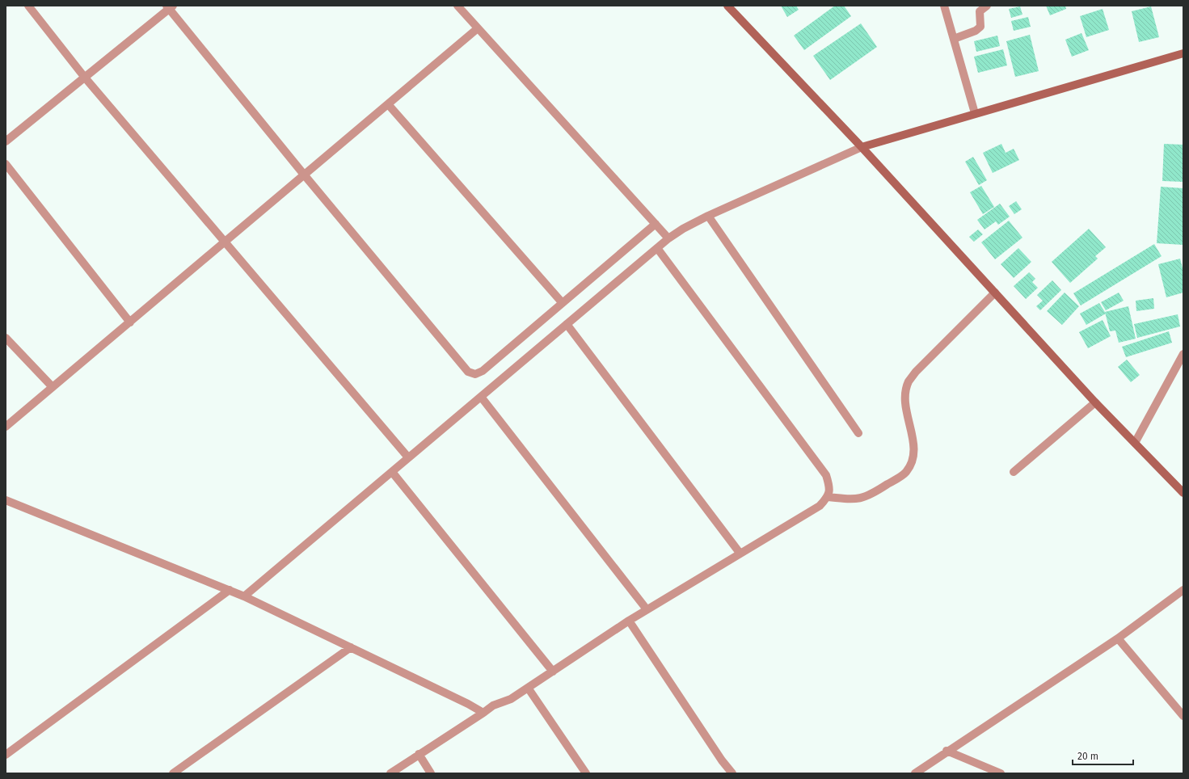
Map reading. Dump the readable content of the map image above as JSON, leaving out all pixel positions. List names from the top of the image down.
{
  "scale_bar": "20 m"
}
